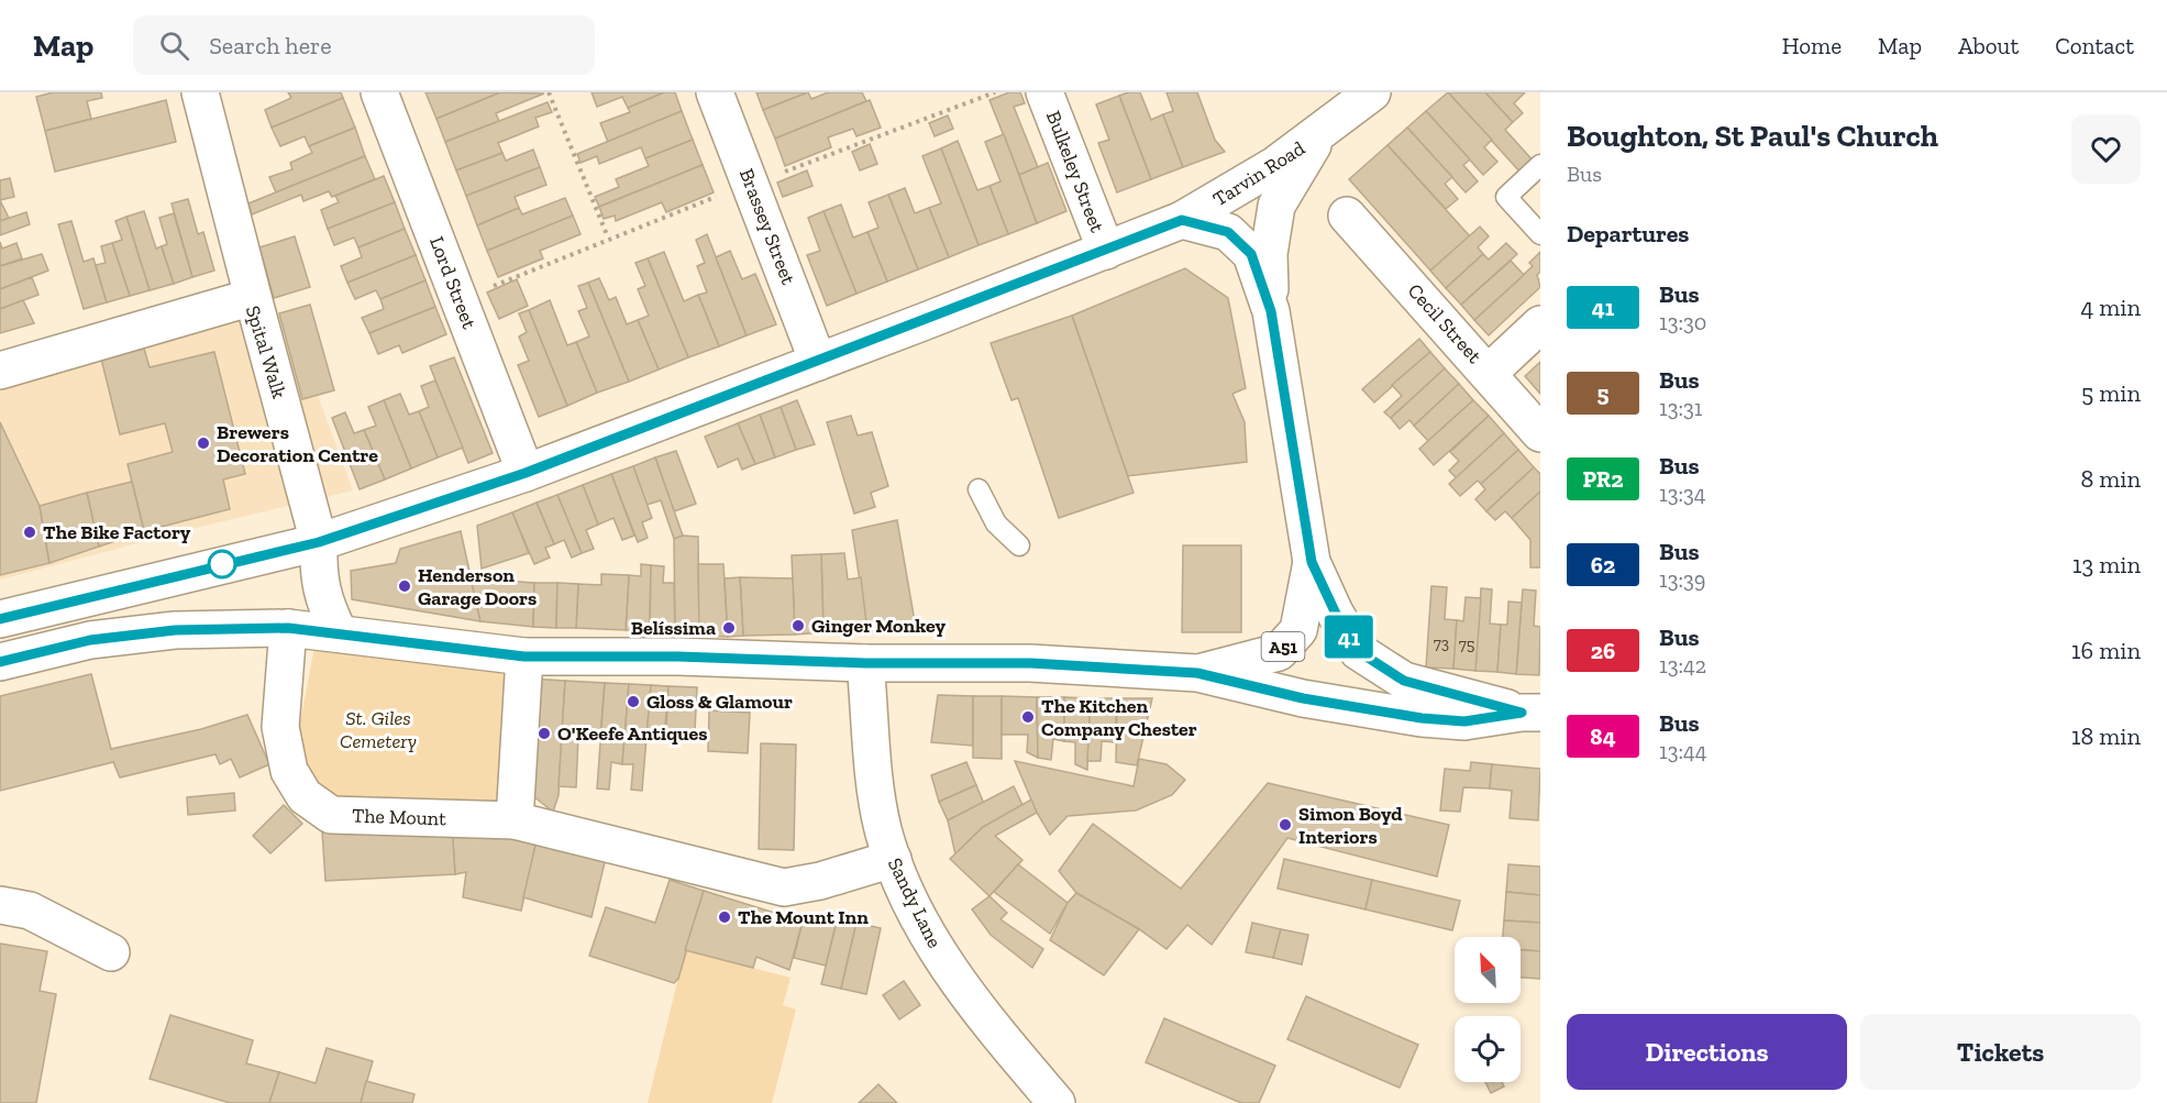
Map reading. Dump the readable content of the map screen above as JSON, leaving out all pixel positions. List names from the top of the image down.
{
  "streets": {
    "main road": [
      "Bulkeley Street",
      "Tarvin Road",
      "Brassey Street",
      "Lord Street",
      "Cecil Street",
      "Spital Walk",
      "A51",
      "The Mount",
      "Sandy Lane"
    ]
  },
  "crossings": [
    ["Bulkeley Street", "Tarvin Road"],
    ["Tarvin Road", "Brassey Street"],
    ["Tarvin Road", "Lord Street"],
    ["Tarvin Road", "Spital Walk"],
    ["Tarvin Road", "A51"],
    ["Spital Walk", "A51"],
    ["A51", "The Mount"],
    ["A51", "Sandy Lane"],
    ["The Mount", "Sandy Lane"]
  ],
  "parks": ["St. Giles Cemetery"],
  "places": [
    "Brewers Decoration Centre",
    "The Bike Factory",
    "Henderson Garage Doors",
    "Ginger Monkey",
    "Belíssima",
    "Gloss & Glamour",
    "The Kitchen Company Chester",
    "O'Keefe Antiques",
    "Simon Boyd Interiors",
    "The Mount Inn"
  ],
  "lines": ["bus line 41"],
  "house_numbers": ["73", "75"],
  "north": "top left",
  "page": {
    "header": "Map",
    "search": "Search here",
    "nav": [
      "Home",
      "Map",
      "About",
      "Contact"
    ],
    "on_map": "41",
    "heading": [
      ["Boughton, St Paul's Church", "Bus"],
      "Departures"
    ],
    "list": [
      {
        "mark": "41",
        "name": "Bus",
        "note": "13:30",
        "value": "4 min"
      },
      {
        "mark": "5",
        "name": "Bus",
        "note": "13:31",
        "value": "5 min"
      },
      {
        "mark": "PR2",
        "name": "Bus",
        "note": "13:34",
        "value": "8 min"
      },
      {
        "mark": "62",
        "name": "Bus",
        "note": "13:39",
        "value": "13 min"
      },
      {
        "mark": "26",
        "name": "Bus",
        "note": "13:42",
        "value": "16 min"
      },
      {
        "mark": "84",
        "name": "Bus",
        "note": "13:44",
        "value": "18 min"
      }
    ],
    "buttons": ["Directions", "Tickets"]
  }
}
